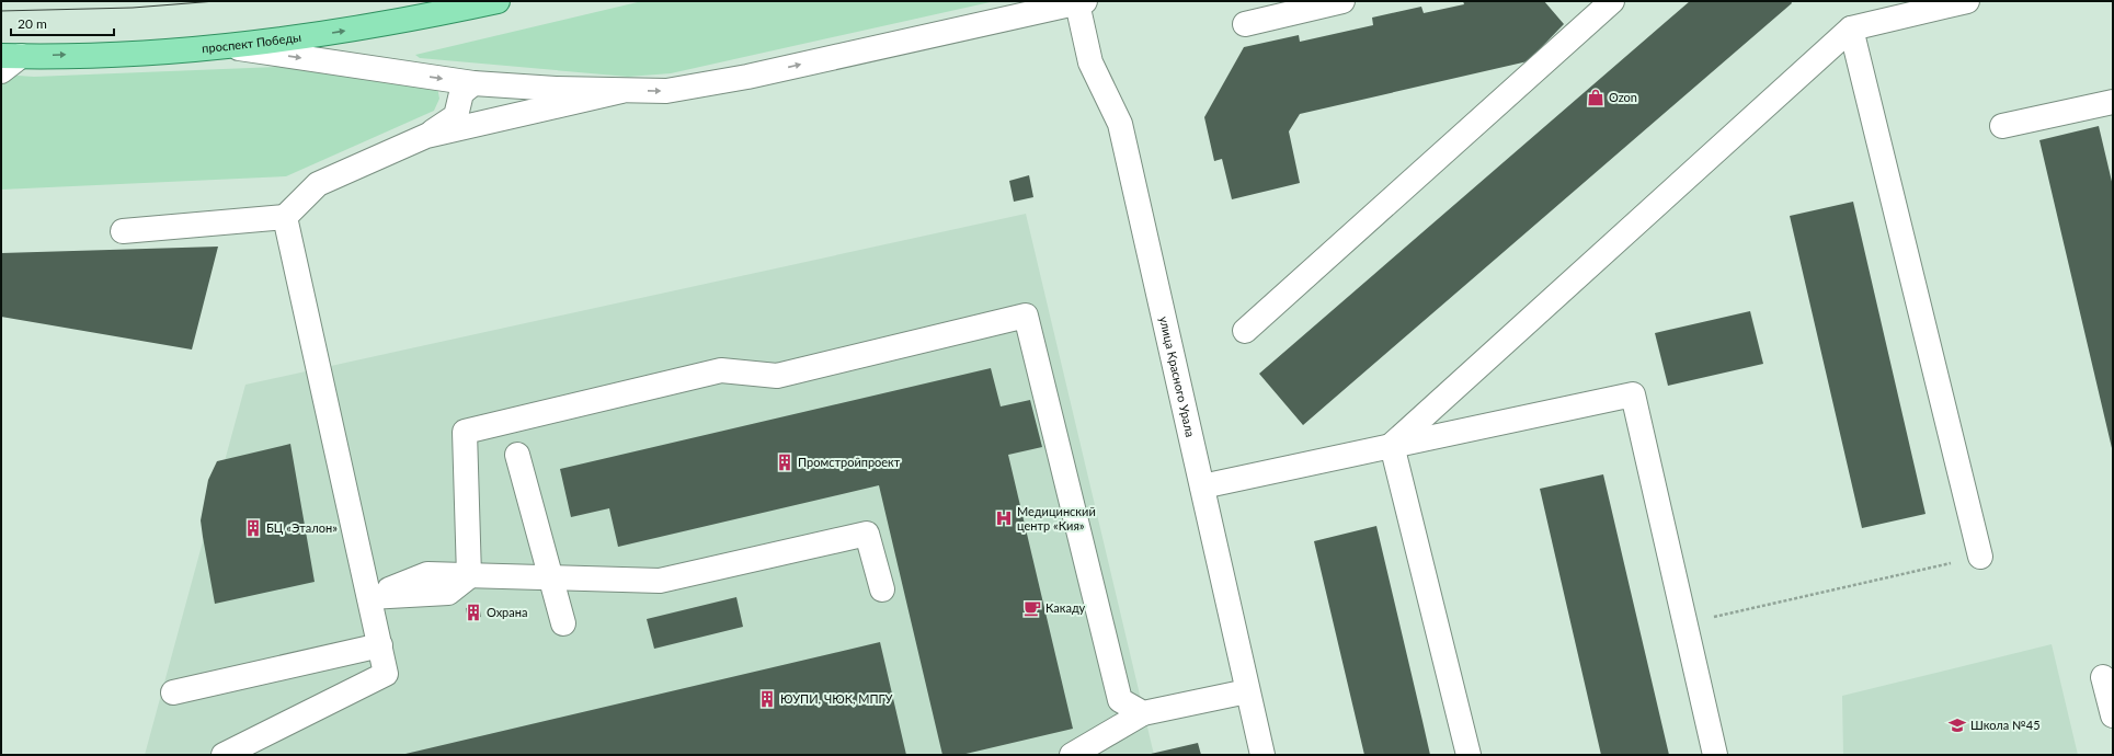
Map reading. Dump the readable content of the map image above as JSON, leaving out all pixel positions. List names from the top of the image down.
{
  "streets": {
    "main road": ["проспект Победы"],
    "street": ["улица Красного Урала"]
  },
  "one_way": ["проспект Победы"],
  "places": {
    "shop": ["Ozon"],
    "building": [
      "Промстройпроект",
      "БЦ «Эталон»",
      "Охрана",
      "ЮУПИ, ЧЮК, МПГУ"
    ],
    "hospital": ["Медицинский центр «Кия»"],
    "cafe": ["Какаду"],
    "school or university": ["Школа №45"]
  },
  "scale_bar": "20 m"
}
